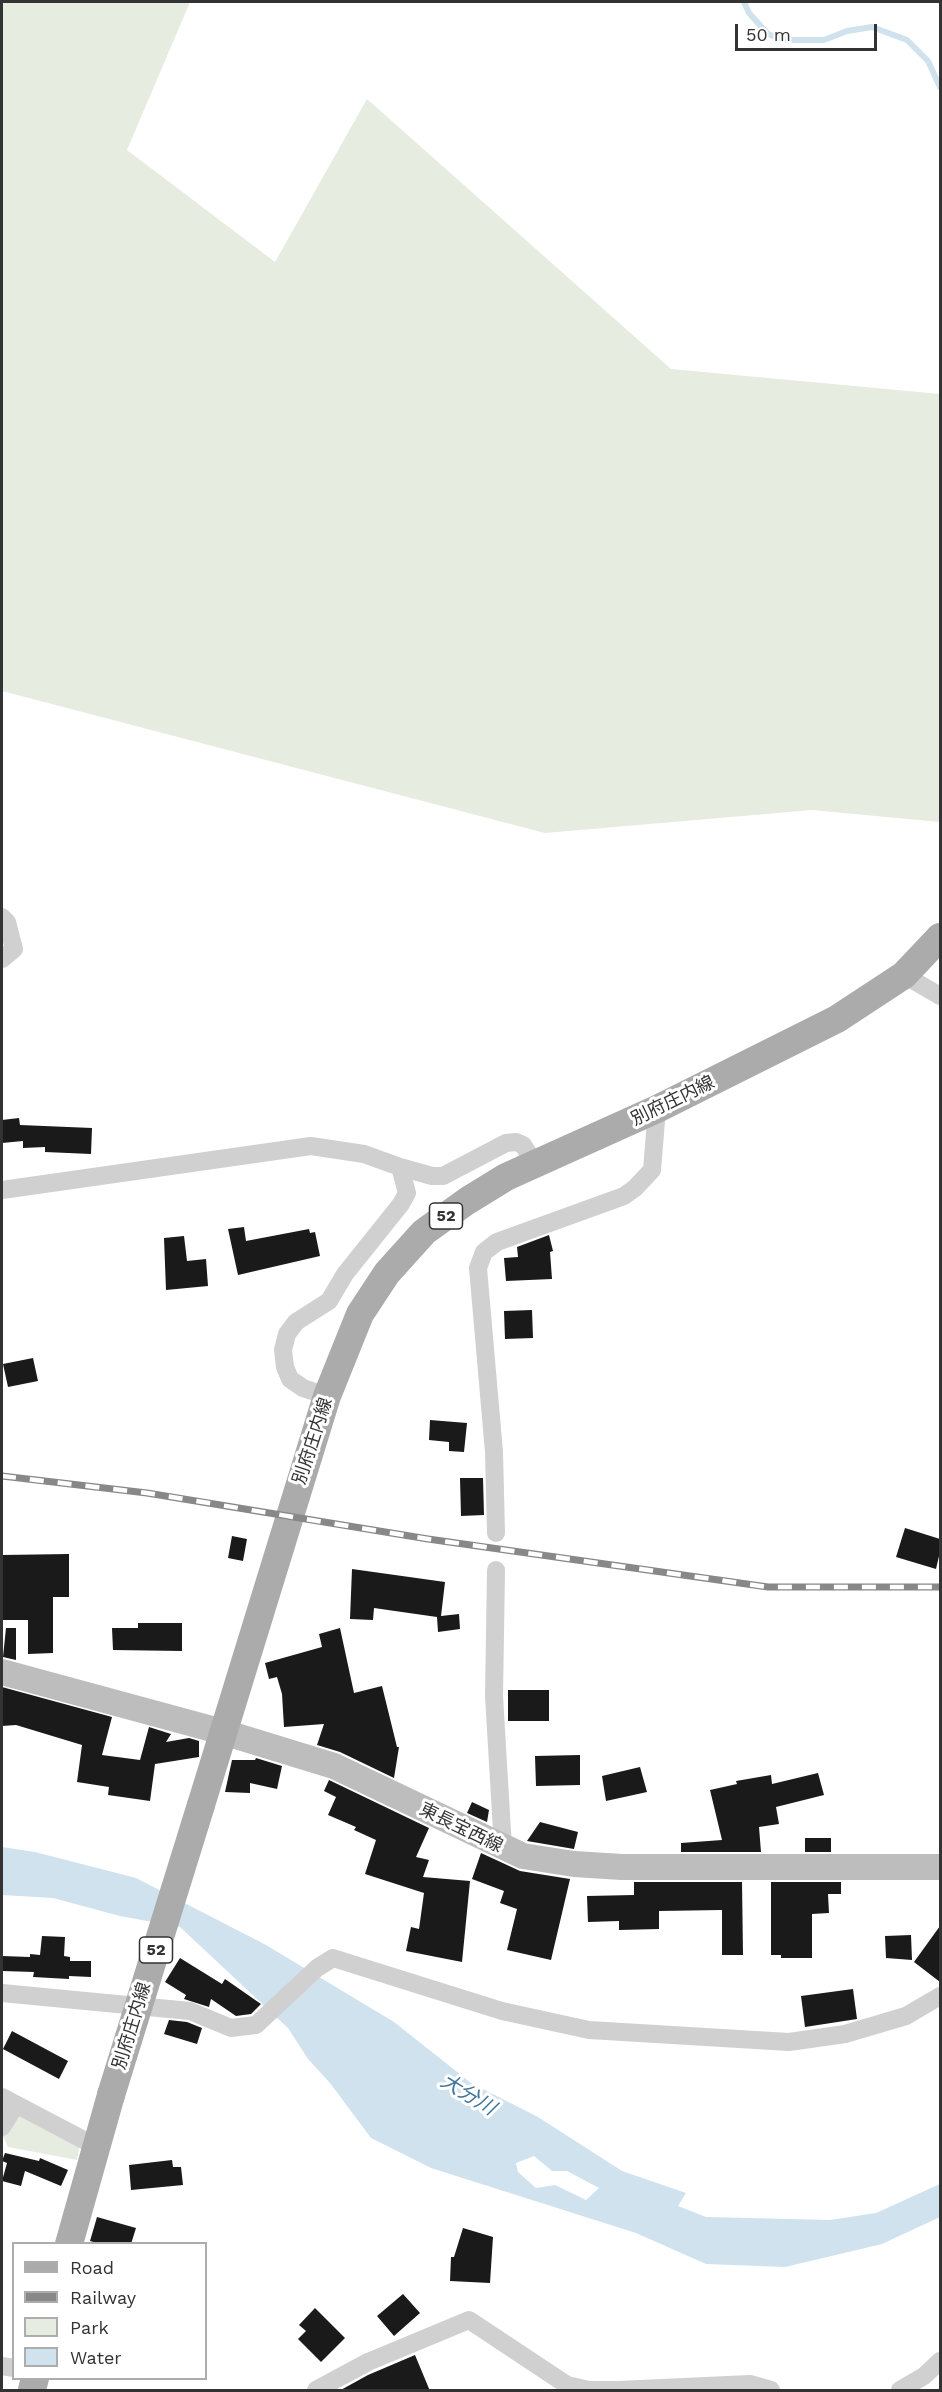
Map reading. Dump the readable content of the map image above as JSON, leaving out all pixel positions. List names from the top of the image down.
{
  "streets": {
    "main road": ["別府庄内線", "52", "東長宝西線"]
  },
  "crossings": [
    ["別府庄内線", "東長宝西線"]
  ],
  "water": ["大分川"],
  "legend": [
    "Road",
    "Railway",
    "Park",
    "Water"
  ],
  "scale_bar": "50 m"
}
